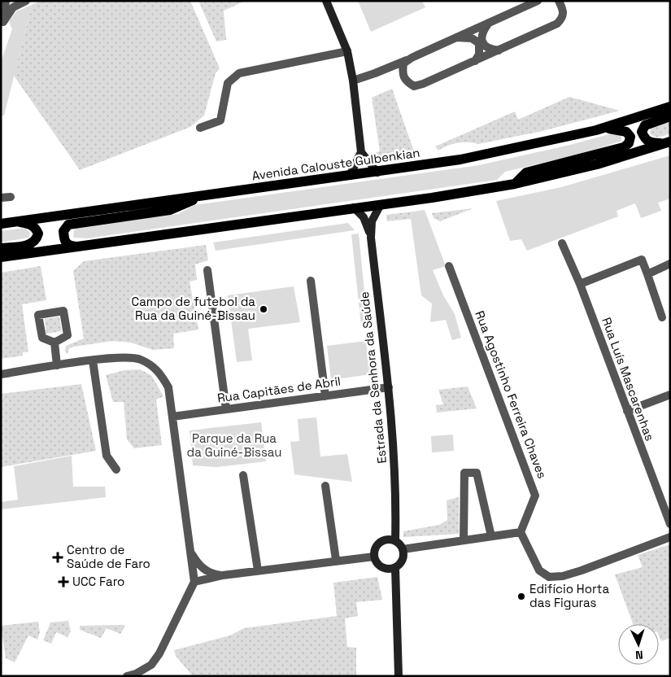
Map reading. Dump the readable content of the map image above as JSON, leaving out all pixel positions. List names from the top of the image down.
{
  "streets": {
    "main road": ["Avenida Calouste Gulbenkian"],
    "street": [
      "Estrada da Senhora da Saúde",
      "Rua Luís Mascarenhas",
      "Rua Capitães de Abril",
      "Rua Agostinho Ferreira Chaves"
    ]
  },
  "crossings": [
    ["Estrada da Senhora da Saúde", "Rua Capitães de Abril"]
  ],
  "parks": ["Parque da Rua da Guiné-Bissau"],
  "places": {
    "other": ["Campo de futebol da Rua da Guiné-Bissau", "Edifício Horta das Figuras"],
    "health": ["Centro de Saúde de Faro", "UCC Faro"]
  },
  "north": "bottom"
}
